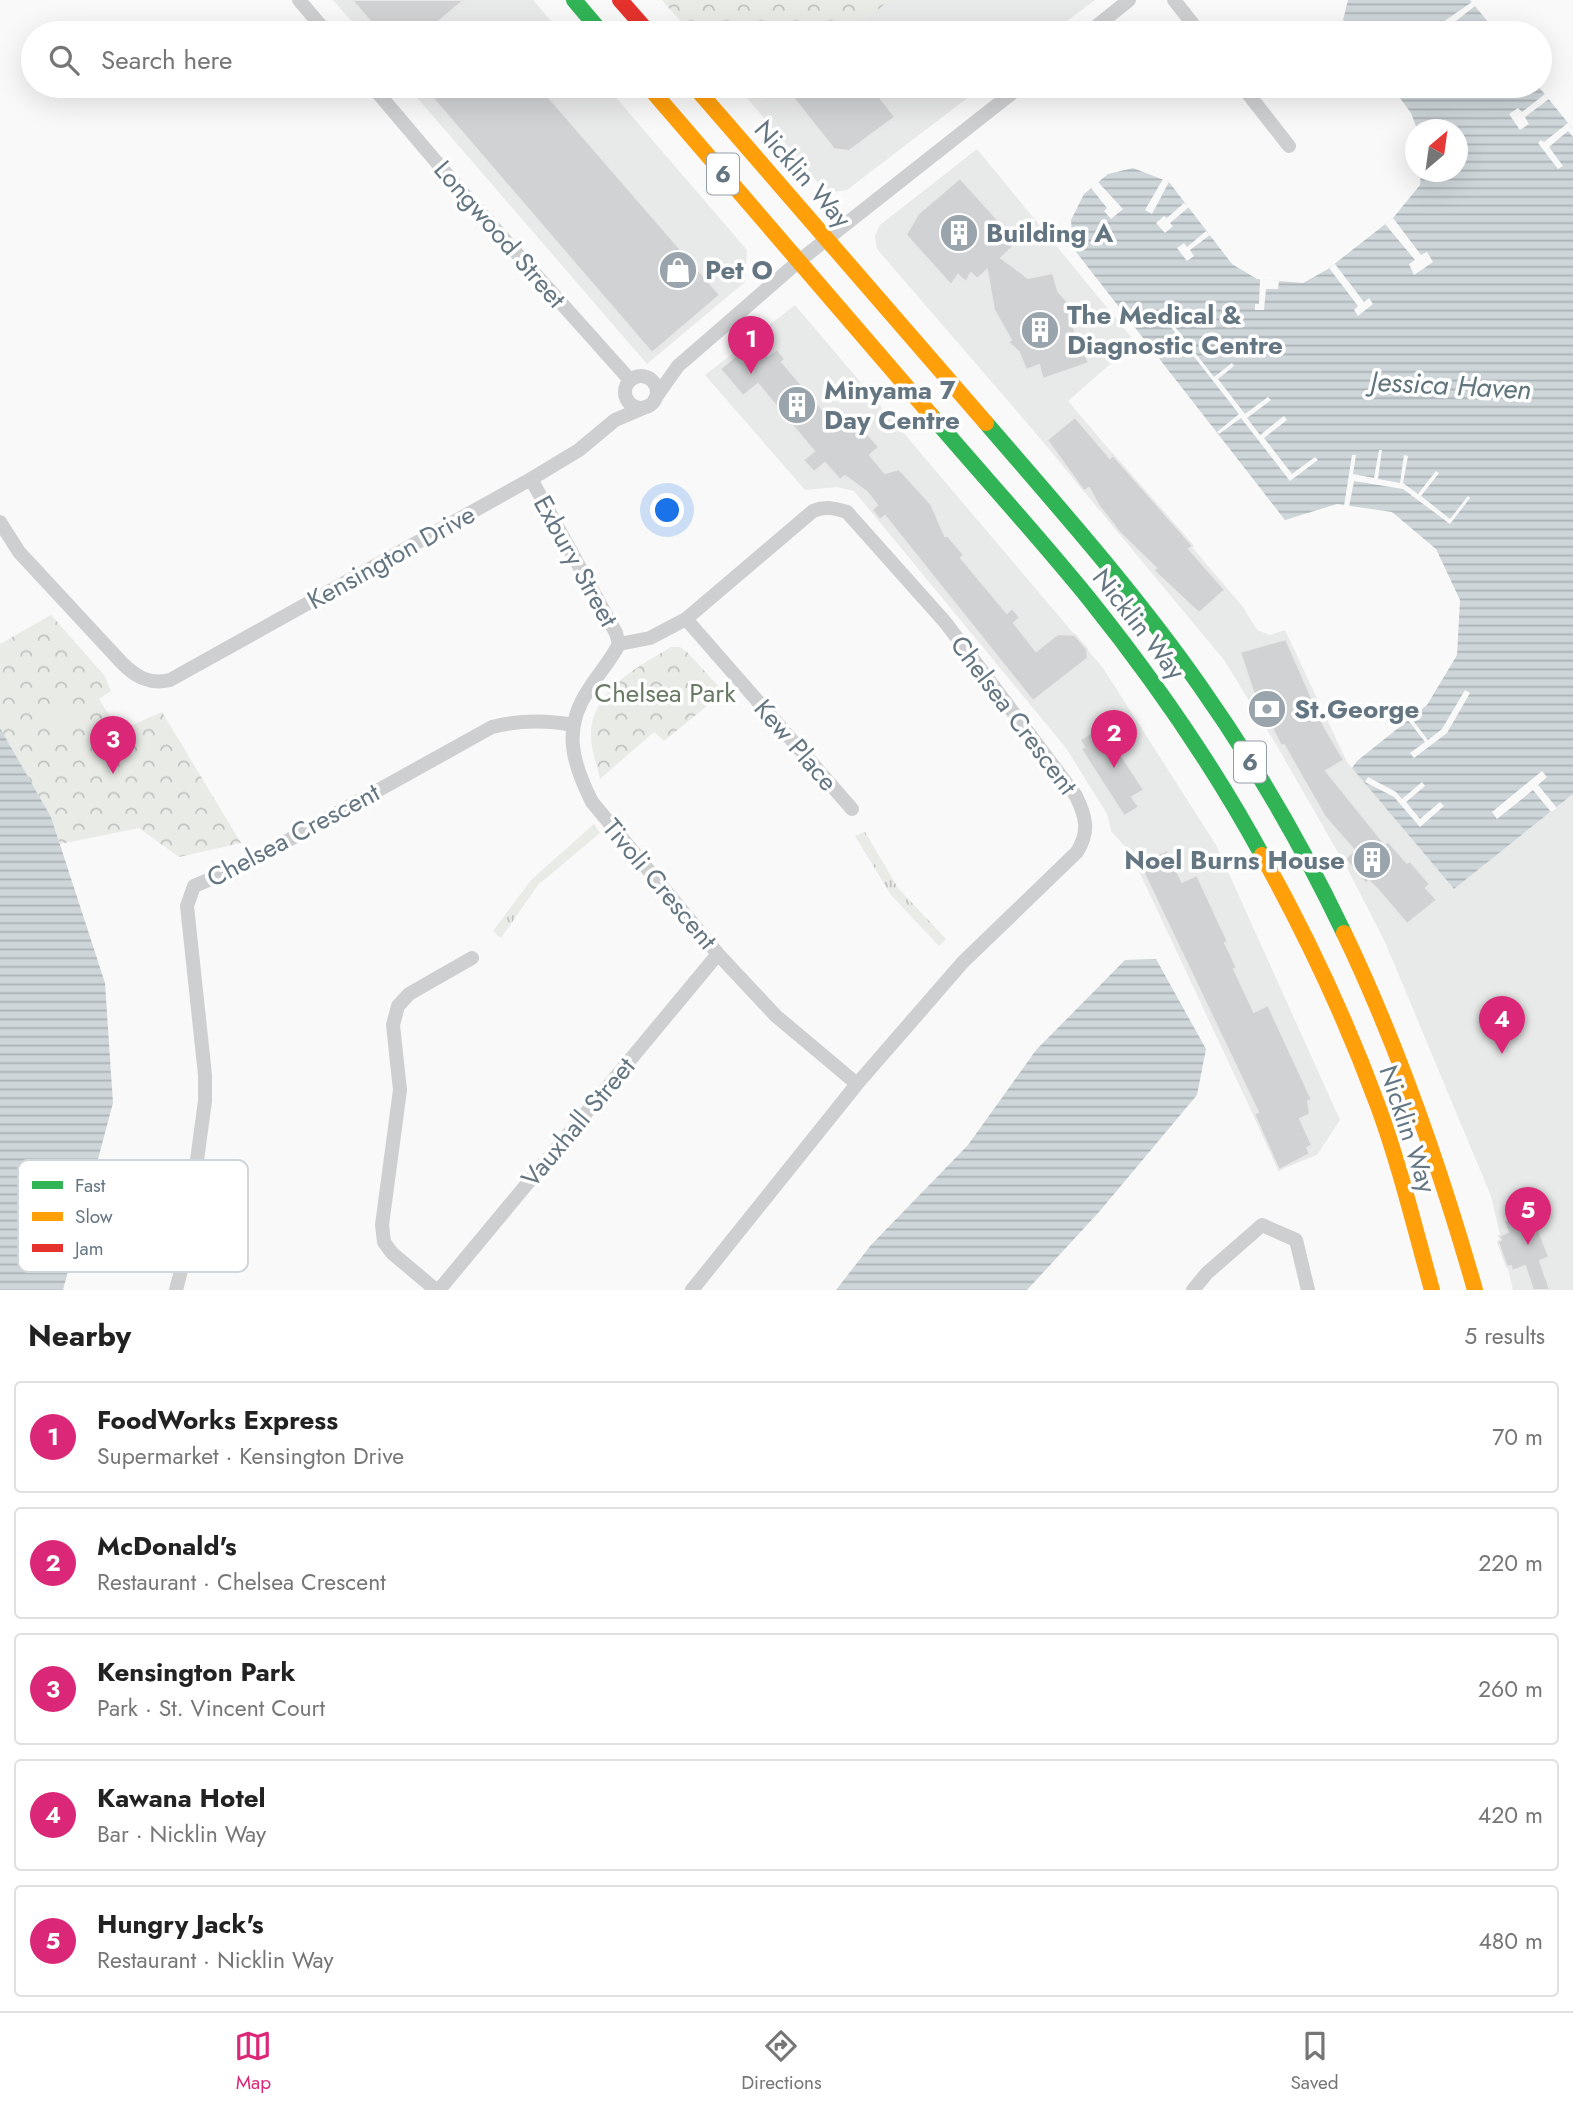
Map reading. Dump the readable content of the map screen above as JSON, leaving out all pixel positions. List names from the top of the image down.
{
  "streets": {
    "highway": ["6", "Nicklin Way"],
    "street": [
      "Longwood Street",
      "Kensington Drive",
      "Exbury Street",
      "Chelsea Crescent",
      "Kew Place",
      "Tivoli Crescent",
      "Vauxhall Street"
    ]
  },
  "crossings": [
    ["Longwood Street", "Kensington Drive"],
    ["Kensington Drive", "Exbury Street"],
    ["Exbury Street", "Chelsea Crescent"],
    ["Exbury Street", "Tivoli Crescent"],
    ["Chelsea Crescent", "Kew Place"],
    ["Chelsea Crescent", "Tivoli Crescent"],
    ["Tivoli Crescent", "Vauxhall Street"]
  ],
  "water": ["Jessica Haven"],
  "parks": ["Chelsea Park"],
  "places": {
    "building": [
      "Building A",
      "The Medical & Diagnostic Centre",
      "Minyama 7 Day Centre",
      "Noel Burns House"
    ],
    "shop": ["Pet O"],
    "bank": ["St.George"]
  },
  "legend": ["Fast", "Slow", "Jam"],
  "north": "top right",
  "page": {
    "search": "Search here",
    "pins": [
      "1",
      "2",
      "3",
      "4",
      "5"
    ],
    "heading": ["Nearby", "5 results"],
    "list": [
      {
        "mark": "1",
        "name": "FoodWorks Express",
        "note": "Supermarket · Kensington Drive",
        "value": "70 m"
      },
      {
        "mark": "2",
        "name": "McDonald's",
        "note": "Restaurant · Chelsea Crescent",
        "value": "220 m"
      },
      {
        "mark": "3",
        "name": "Kensington Park",
        "note": "Park · St. Vincent Court",
        "value": "260 m"
      },
      {
        "mark": "4",
        "name": "Kawana Hotel",
        "note": "Bar · Nicklin Way",
        "value": "420 m"
      },
      {
        "mark": "5",
        "name": "Hungry Jack's",
        "note": "Restaurant · Nicklin Way",
        "value": "480 m"
      }
    ],
    "nav": ["Map", "Directions", "Saved"]
  }
}
